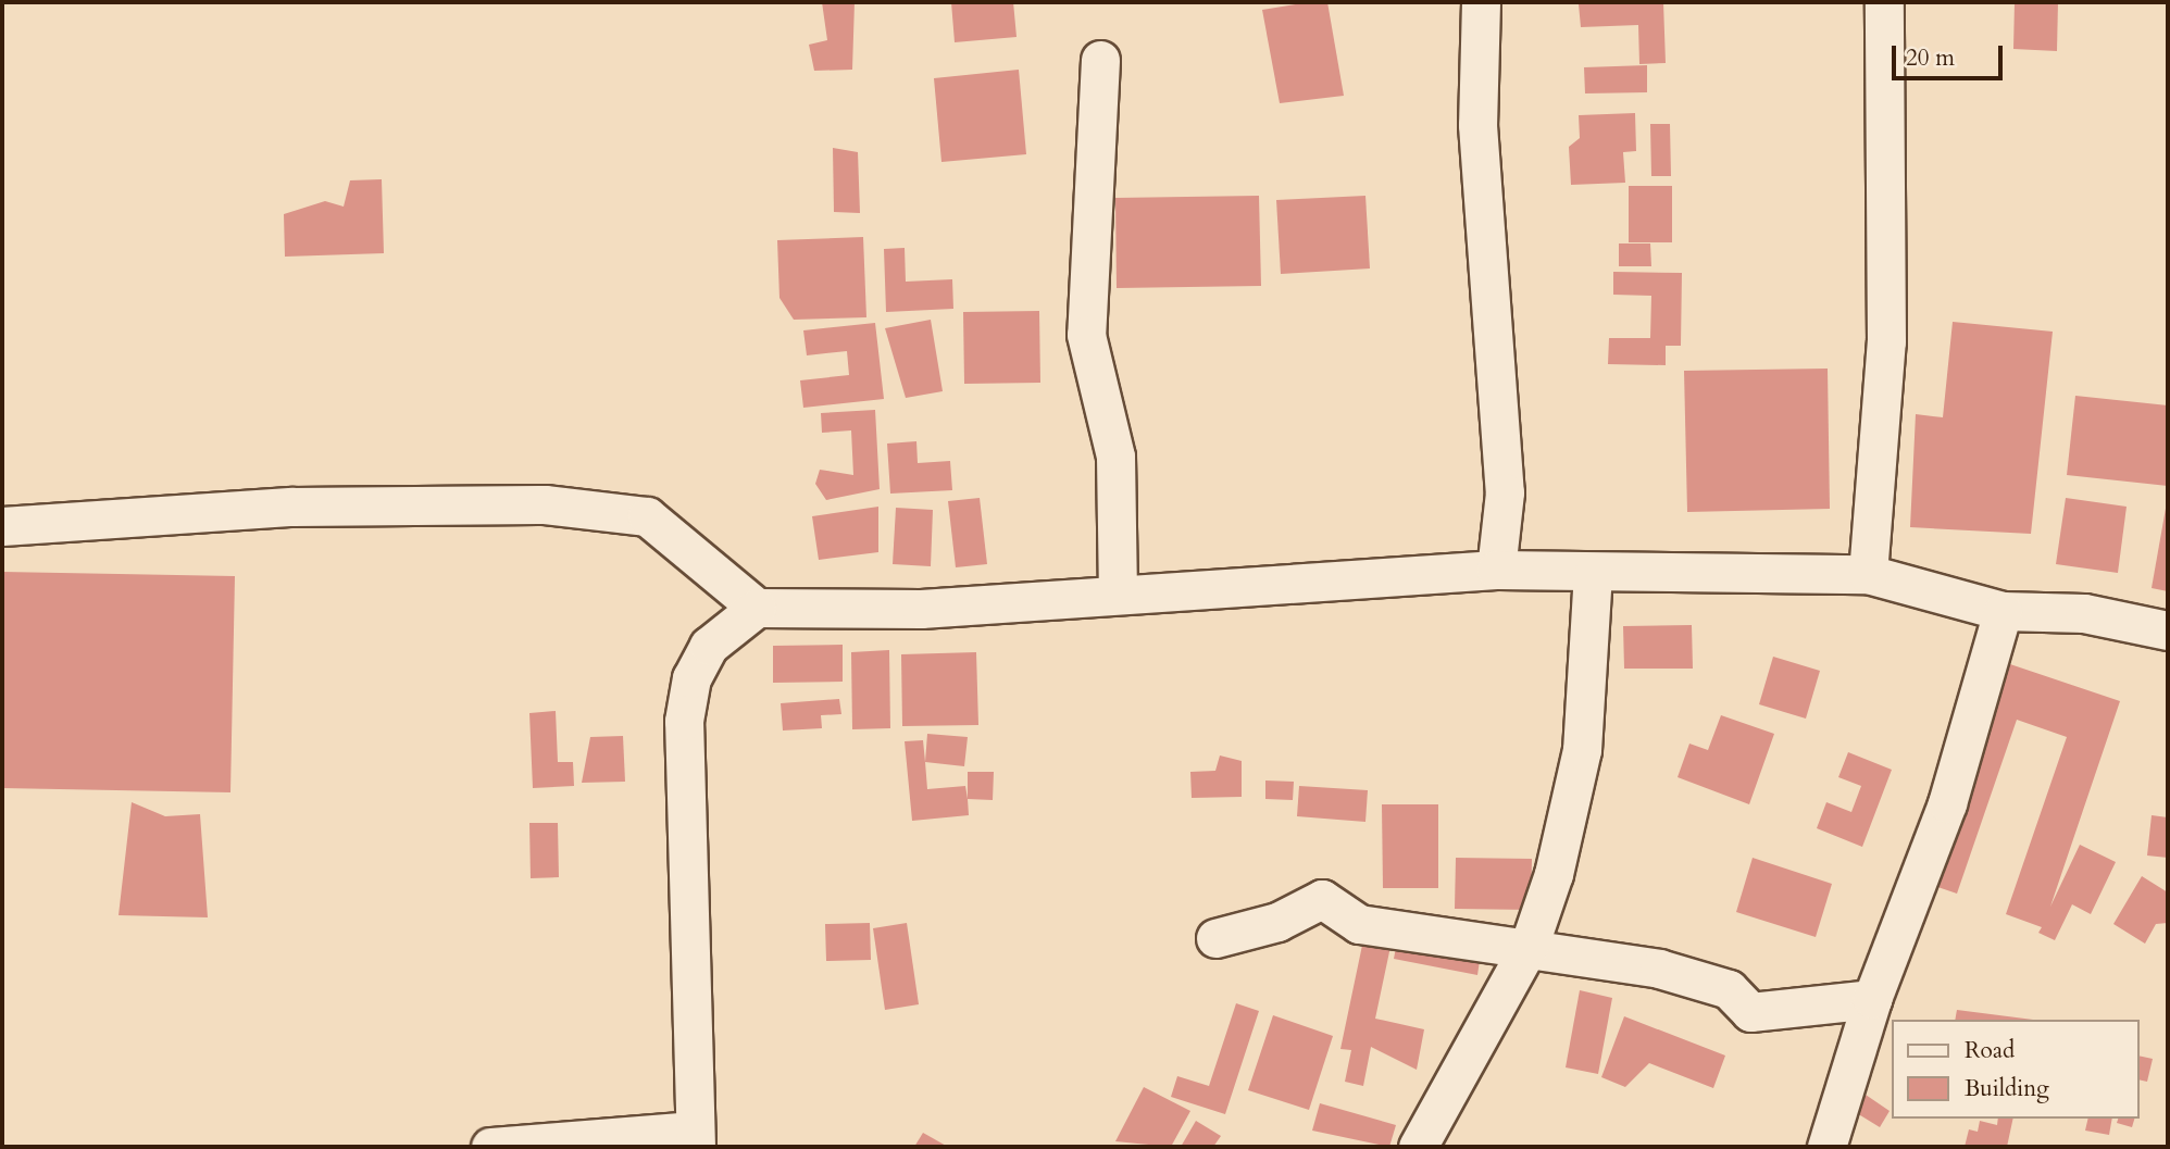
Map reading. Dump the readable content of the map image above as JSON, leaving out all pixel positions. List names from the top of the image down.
{
  "legend": ["Road", "Building"],
  "scale_bar": "20 m"
}
